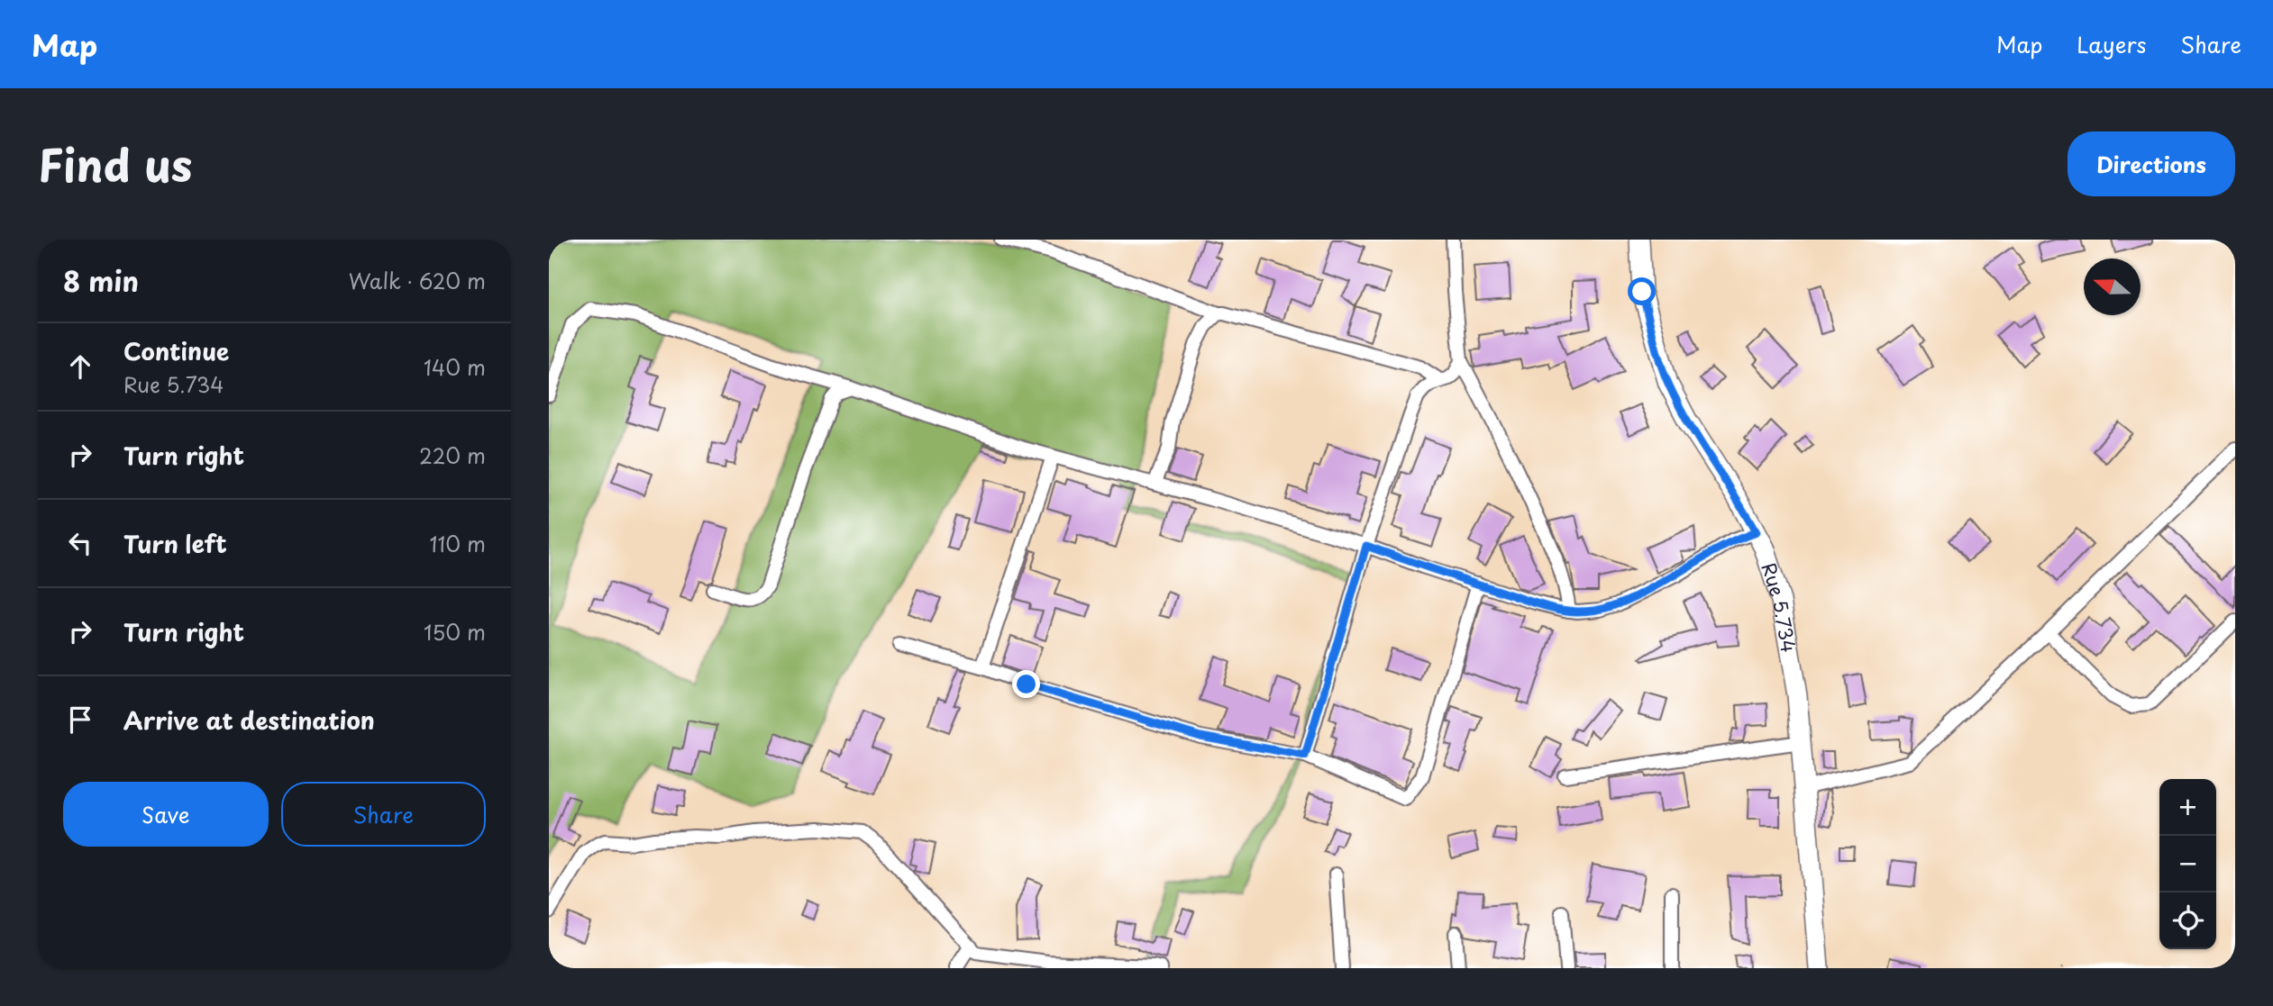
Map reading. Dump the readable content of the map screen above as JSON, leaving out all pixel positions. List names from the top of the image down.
{
  "streets": {
    "street": ["Rue 5.734"]
  },
  "north": "left",
  "page": {
    "header": "Map",
    "nav": ["Map", "Layers", "Share"],
    "title": "Find us",
    "buttons": [
      "Directions",
      ["Save", "Share"]
    ],
    "heading": ["8 min", "Walk · 620 m"],
    "list": [
      ["Continue", "Rue 5.734", "140 m"],
      ["Turn right", "220 m"],
      ["Turn left", "110 m"],
      ["Turn right", "150 m"],
      "Arrive at destination"
    ],
    "map_buttons": ["+", "−"]
  }
}
